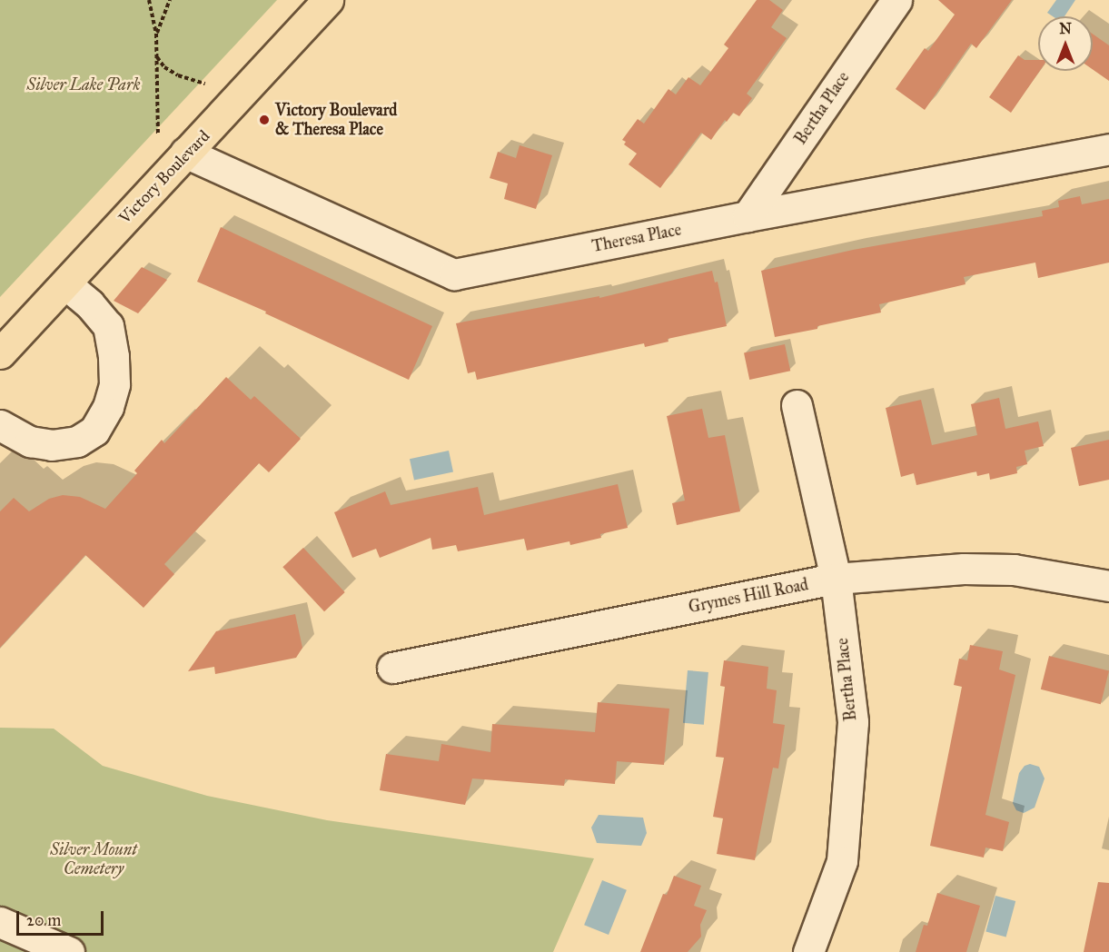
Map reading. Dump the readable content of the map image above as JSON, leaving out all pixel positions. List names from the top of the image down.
{
  "streets": {
    "main road": ["Victory Boulevard"],
    "street": ["Bertha Place", "Theresa Place", "Grymes Hill Road"]
  },
  "crossings": [
    ["Bertha Place", "Theresa Place"],
    ["Bertha Place", "Grymes Hill Road"],
    ["Victory Boulevard", "Theresa Place"]
  ],
  "parks": ["Silver Lake Park", "Silver Mount Cemetery"],
  "places": ["Victory Boulevard & Theresa Place"],
  "scale_bar": "20 m",
  "north": "top"
}
